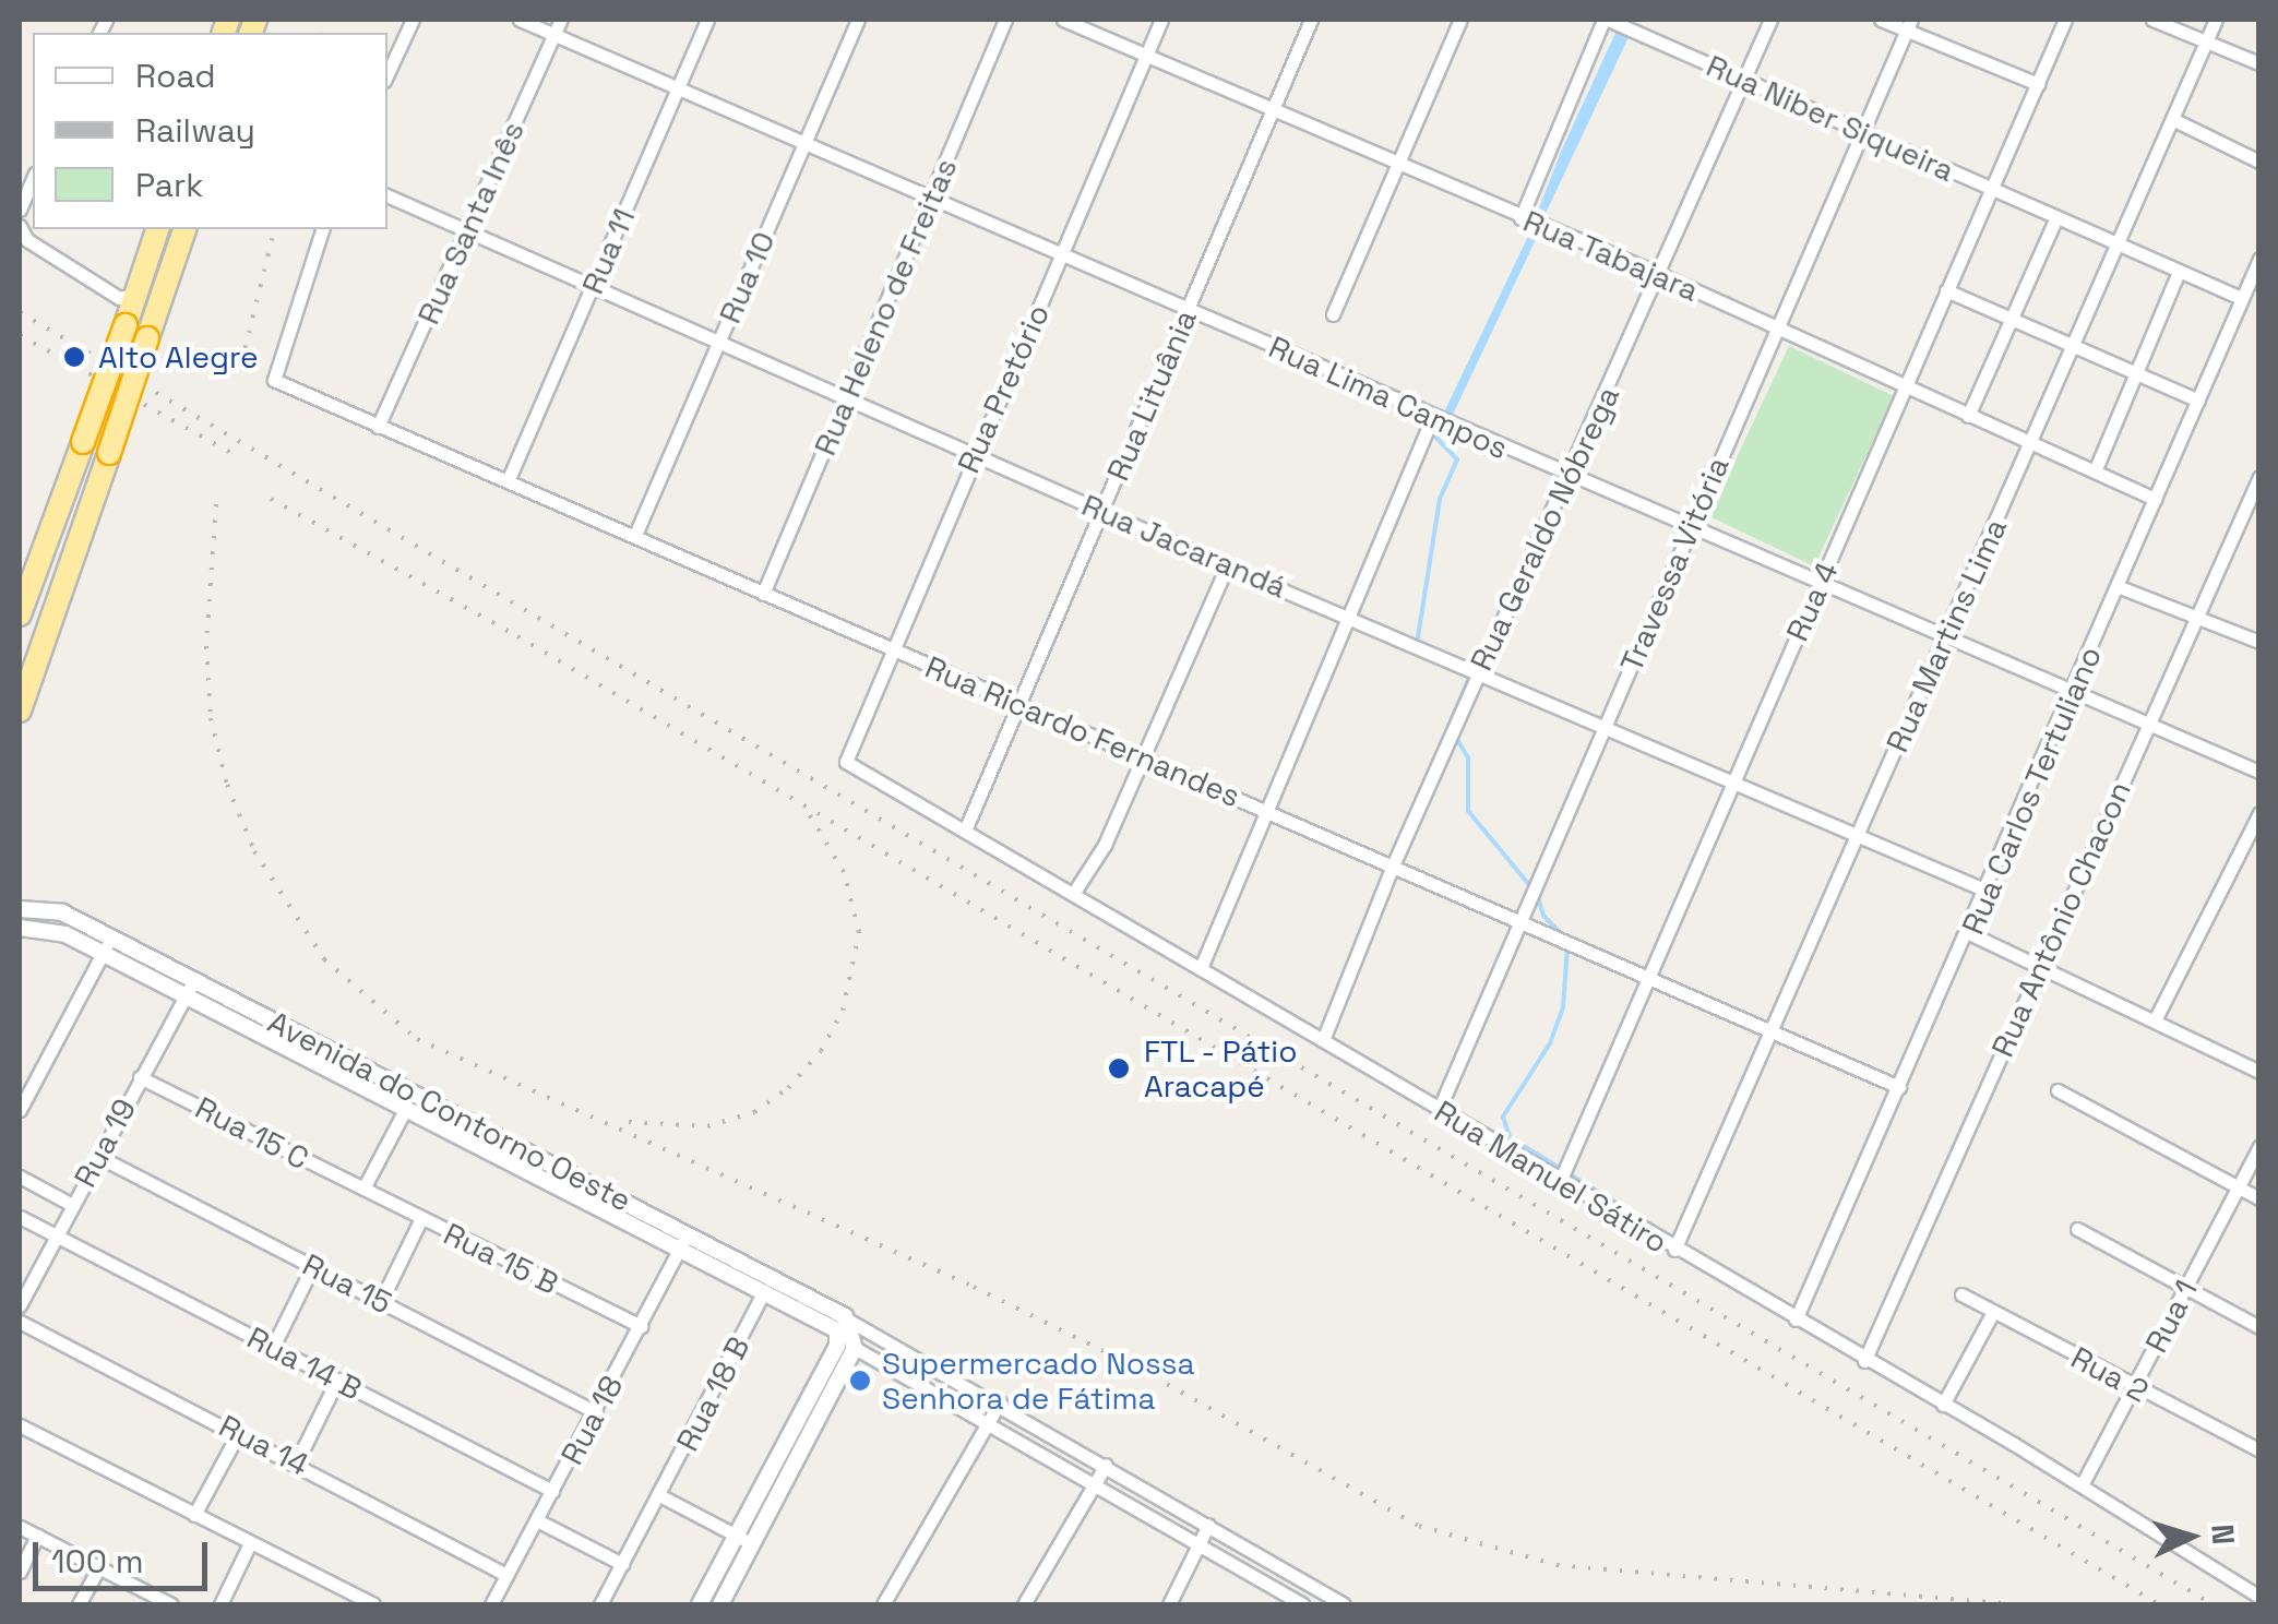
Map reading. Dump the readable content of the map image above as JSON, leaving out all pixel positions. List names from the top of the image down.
{
  "streets": {
    "street": [
      "Rua Niber Siqueira",
      "Rua Santa Inês",
      "Rua 11",
      "Rua Tabajara",
      "Rua 10",
      "Rua Heleno de Freitas",
      "Rua Pretório",
      "Rua Lituânia",
      "Rua Lima Campos",
      "Rua Geraldo Nóbrega",
      "Rua Jacarandá",
      "Travessa Vitória",
      "Rua 4",
      "Rua Martins Lima",
      "Rua Ricardo Fernandes",
      "Rua Carlos Tertuliano",
      "Rua Antônio Chacon",
      "Avenida do Contorno Oeste",
      "Rua 15 C",
      "Rua 19",
      "Rua Manuel Sátiro",
      "Rua 15 B",
      "Rua 15",
      "Rua 1",
      "Rua 14 B",
      "Rua 2",
      "Rua 18 B",
      "Rua 18",
      "Rua 14"
    ]
  },
  "crossings": [
    ["Rua Niber Siqueira", "Rua Geraldo Nóbrega"],
    ["Rua Niber Siqueira", "Travessa Vitória"],
    ["Rua Niber Siqueira", "Rua 4"],
    ["Rua Niber Siqueira", "Rua Martins Lima"],
    ["Rua Niber Siqueira", "Rua Carlos Tertuliano"],
    ["Rua Santa Inês", "Rua Lima Campos"],
    ["Rua Santa Inês", "Rua Jacarandá"],
    ["Rua Santa Inês", "Rua Ricardo Fernandes"],
    ["Rua 11", "Rua Lima Campos"],
    ["Rua 11", "Rua Jacarandá"],
    ["Rua 11", "Rua Ricardo Fernandes"],
    ["Rua Tabajara", "Rua Pretório"],
    ["Rua Tabajara", "Rua Lituânia"],
    ["Rua Tabajara", "Rua Geraldo Nóbrega"],
    ["Rua Tabajara", "Travessa Vitória"],
    ["Rua Tabajara", "Rua 4"],
    ["Rua Tabajara", "Rua Martins Lima"],
    ["Rua Tabajara", "Rua Carlos Tertuliano"],
    ["Rua 10", "Rua Lima Campos"],
    ["Rua 10", "Rua Jacarandá"],
    ["Rua 10", "Rua Ricardo Fernandes"],
    ["Rua Heleno de Freitas", "Rua Lima Campos"],
    ["Rua Heleno de Freitas", "Rua Jacarandá"],
    ["Rua Heleno de Freitas", "Rua Ricardo Fernandes"],
    ["Rua Pretório", "Rua Lima Campos"],
    ["Rua Pretório", "Rua Jacarandá"],
    ["Rua Pretório", "Rua Ricardo Fernandes"],
    ["Rua Pretório", "Rua Manuel Sátiro"],
    ["Rua Lituânia", "Rua Lima Campos"],
    ["Rua Lituânia", "Rua Jacarandá"],
    ["Rua Lituânia", "Rua Ricardo Fernandes"],
    ["Rua Lituânia", "Rua Manuel Sátiro"],
    ["Rua Lima Campos", "Rua Geraldo Nóbrega"],
    ["Rua Lima Campos", "Travessa Vitória"],
    ["Rua Lima Campos", "Rua 4"],
    ["Rua Lima Campos", "Rua Martins Lima"],
    ["Rua Lima Campos", "Rua Carlos Tertuliano"],
    ["Rua Lima Campos", "Rua Antônio Chacon"],
    ["Rua Geraldo Nóbrega", "Rua Jacarandá"],
    ["Rua Geraldo Nóbrega", "Rua Ricardo Fernandes"],
    ["Rua Geraldo Nóbrega", "Rua Manuel Sátiro"],
    ["Rua Jacarandá", "Travessa Vitória"],
    ["Rua Jacarandá", "Rua 4"],
    ["Rua Jacarandá", "Rua Martins Lima"],
    ["Rua Jacarandá", "Rua Carlos Tertuliano"],
    ["Travessa Vitória", "Rua Ricardo Fernandes"],
    ["Travessa Vitória", "Rua Manuel Sátiro"],
    ["Rua 4", "Rua Ricardo Fernandes"],
    ["Rua 4", "Rua Manuel Sátiro"],
    ["Rua Martins Lima", "Rua Ricardo Fernandes"],
    ["Rua Martins Lima", "Rua Manuel Sátiro"],
    ["Rua Ricardo Fernandes", "Rua Carlos Tertuliano"],
    ["Rua Carlos Tertuliano", "Rua Manuel Sátiro"],
    ["Rua Antônio Chacon", "Rua Manuel Sátiro"],
    ["Avenida do Contorno Oeste", "Rua 19"],
    ["Avenida do Contorno Oeste", "Rua 18 B"],
    ["Avenida do Contorno Oeste", "Rua 18"],
    ["Rua 15 C", "Rua 19"],
    ["Rua 15 C", "Rua 15 B"],
    ["Rua 19", "Rua 15"],
    ["Rua 19", "Rua 14 B"],
    ["Rua Manuel Sátiro", "Rua 1"],
    ["Rua 15 B", "Rua 18"],
    ["Rua 15", "Rua 18"],
    ["Rua 1", "Rua 2"],
    ["Rua 14 B", "Rua 18"],
    ["Rua 18", "Rua 14"]
  ],
  "places": ["Alto Alegre", "FTL - Pátio Aracapé", "Supermercado Nossa Senhora de Fátima"],
  "legend": ["Road", "Railway", "Park"],
  "scale_bar": "100 m",
  "north": "right"
}
